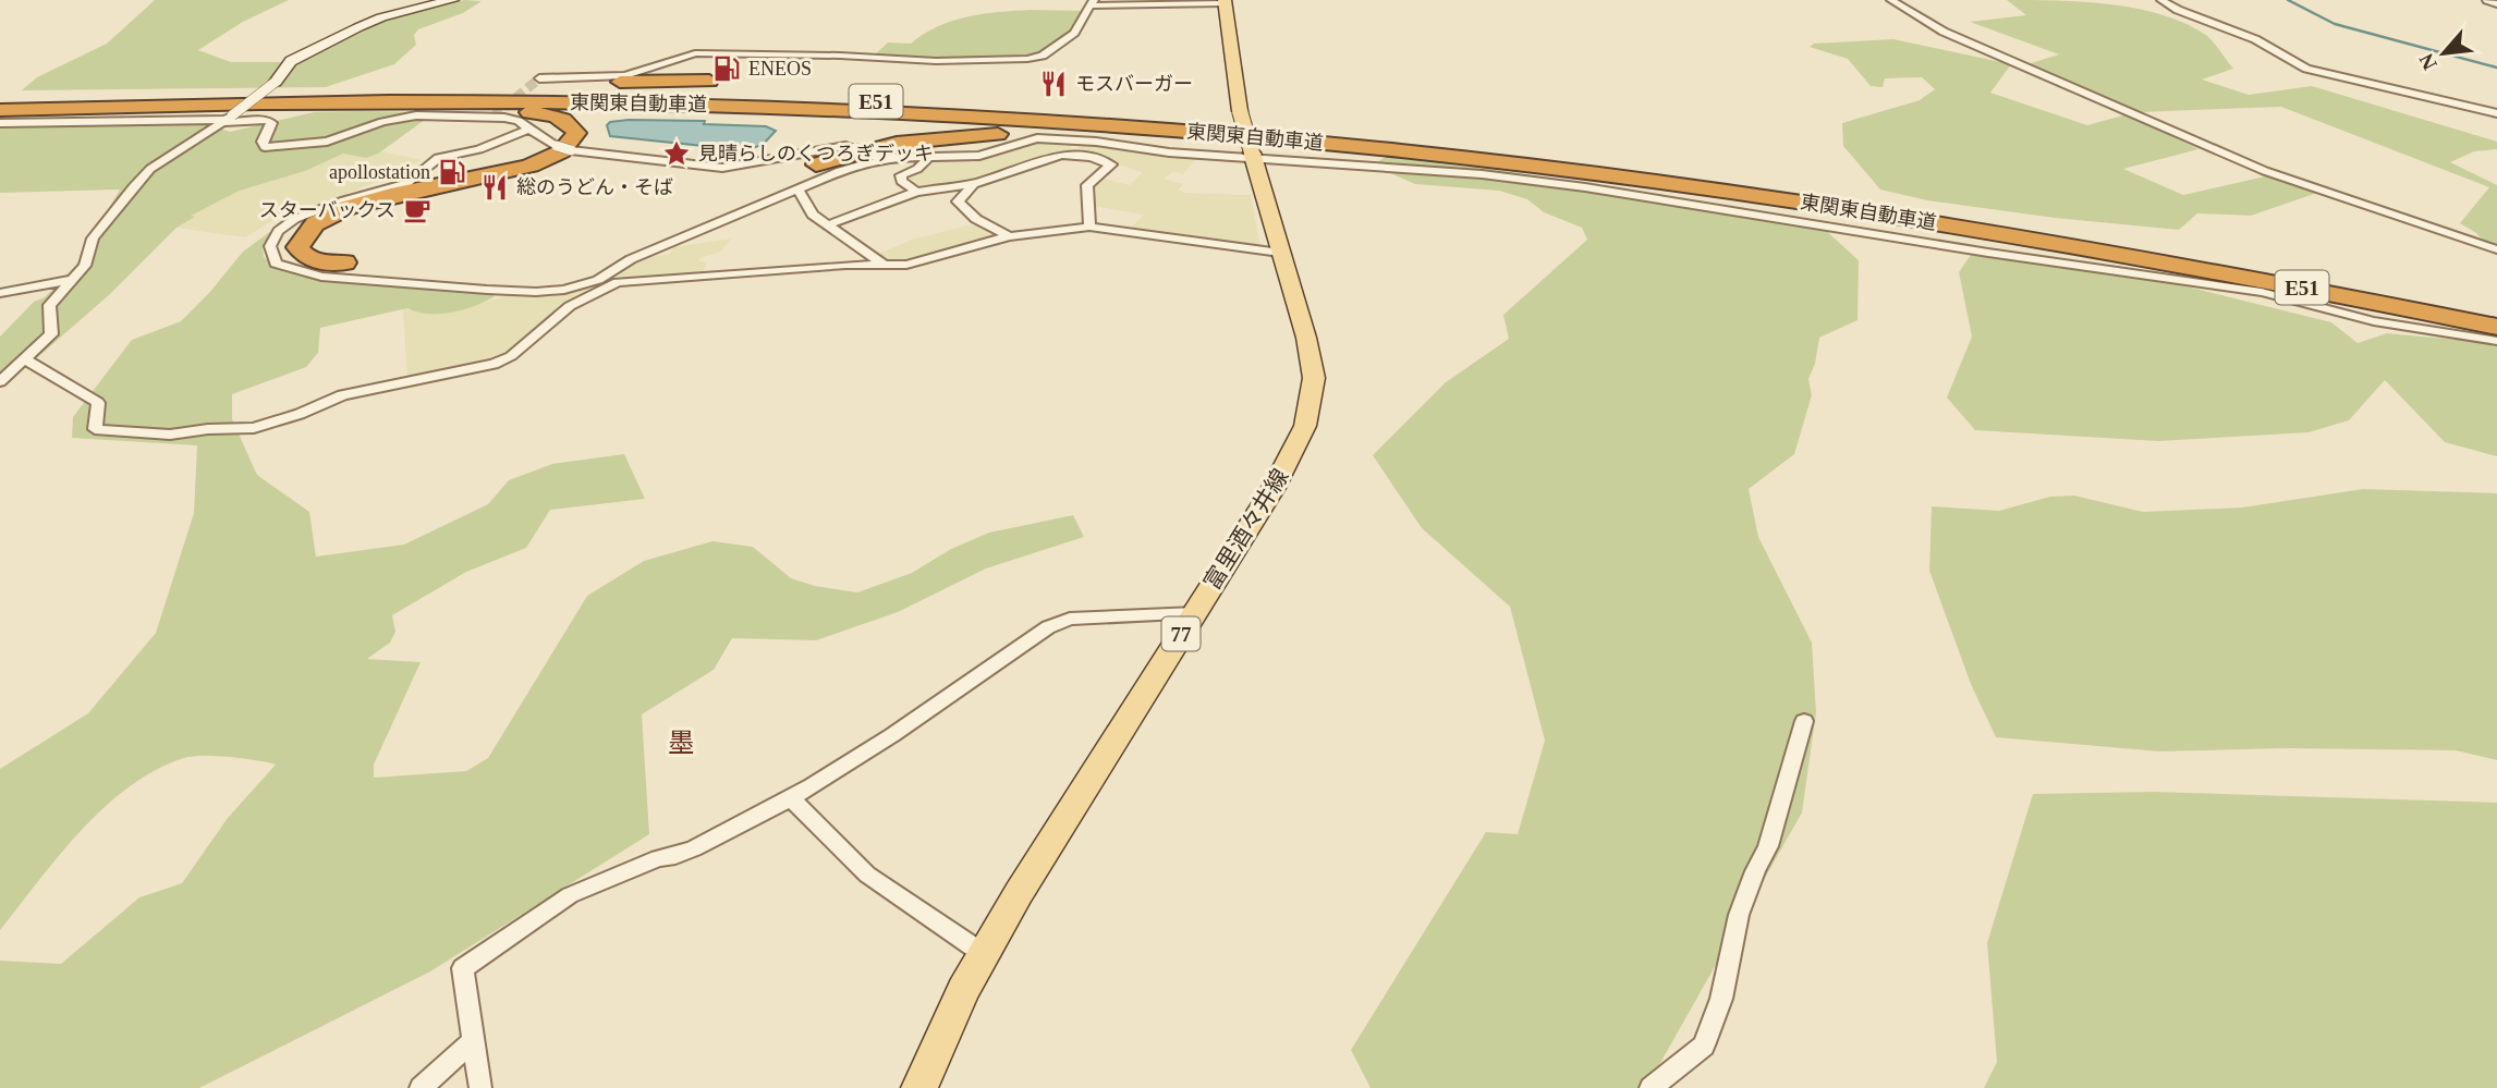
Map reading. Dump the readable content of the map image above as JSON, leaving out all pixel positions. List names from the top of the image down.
{
  "streets": {
    "highway": ["E51", "東関東自動車道"],
    "main road": ["富里酒々井線", "77"]
  },
  "districts": ["墨"],
  "places": {
    "fuel station": ["ENEOS", "apollostation"],
    "restaurant": ["モスバーガー", "総のうどん・そば"],
    "place": ["見晴らしのくつろぎデッキ"],
    "cafe": ["スターバックス"]
  },
  "north": "bottom left"
}
